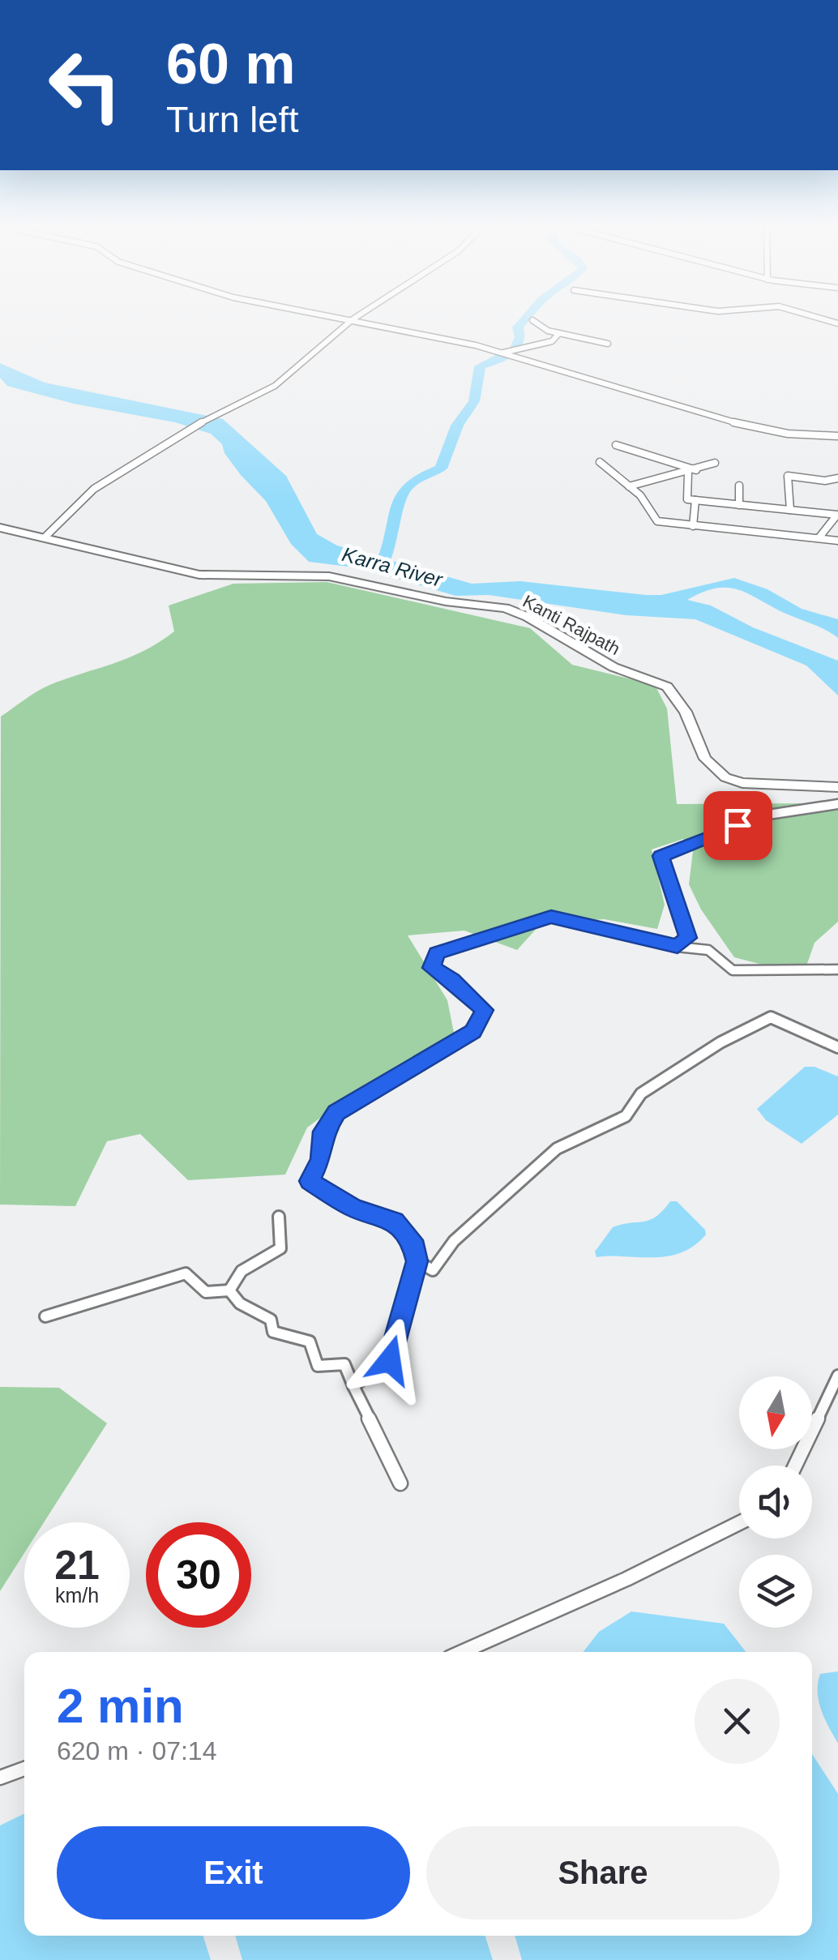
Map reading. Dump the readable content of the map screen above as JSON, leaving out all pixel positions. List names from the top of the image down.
{
  "streets": {
    "main road": ["Kanti Rajpath"]
  },
  "water": ["Karra River"],
  "north": "bottom",
  "page": {
    "turn": ["60 m", "Turn left"],
    "speed": "21 km/h",
    "limit": "30",
    "heading": ["2 min", "620 m · 07:14"],
    "buttons": ["Exit", "Share"]
  }
}
